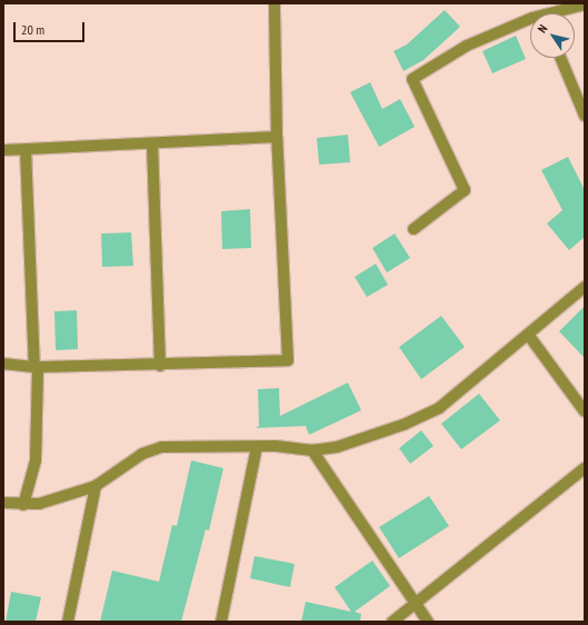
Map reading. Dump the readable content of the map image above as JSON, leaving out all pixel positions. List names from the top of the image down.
{
  "scale_bar": "20 m",
  "north": "top left"
}
